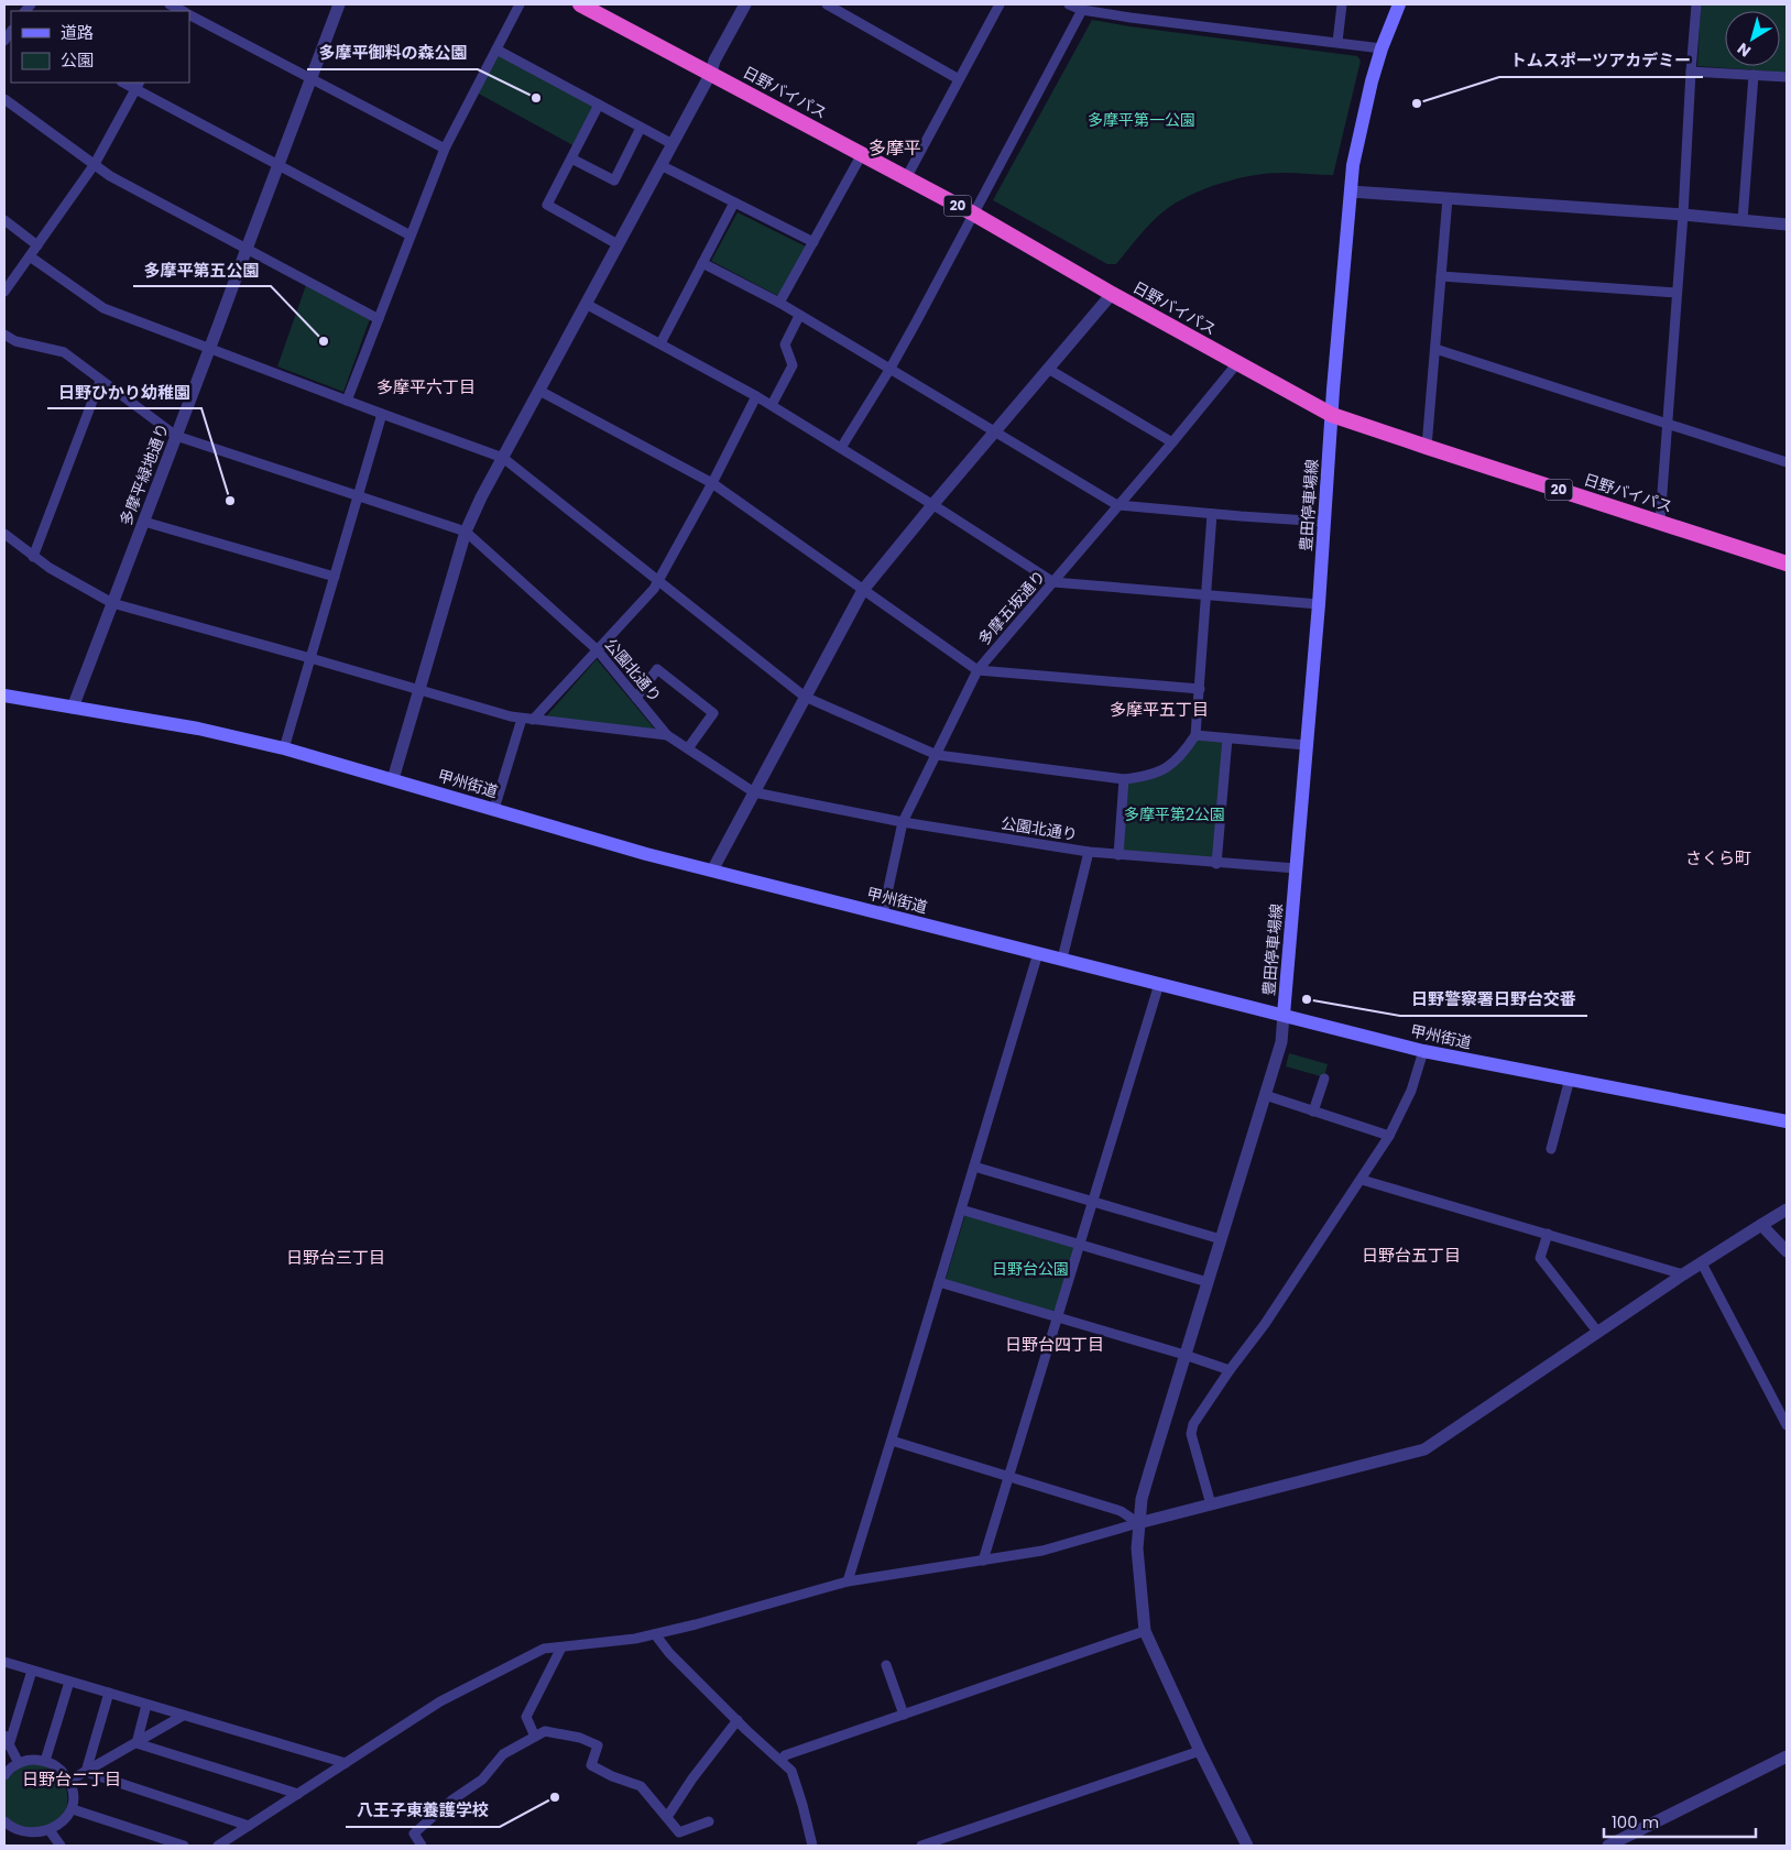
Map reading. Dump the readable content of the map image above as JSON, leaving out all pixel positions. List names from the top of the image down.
{
  "streets": {
    "highway": ["日野バイパス", "20"],
    "main road": ["豊田停車場線", "甲州街道"],
    "street": ["多摩平緑地通り", "多摩五坂通り", "公園北通り"]
  },
  "crossings": [
    ["日野バイパス", "豊田停車場線"],
    ["日野バイパス", "多摩五坂通り"],
    ["多摩平緑地通り", "公園北通り"],
    ["多摩平緑地通り", "甲州街道"],
    ["豊田停車場線", "公園北通り"],
    ["豊田停車場線", "甲州街道"],
    ["多摩五坂通り", "公園北通り"],
    ["多摩五坂通り", "甲州街道"]
  ],
  "districts": [
    "多摩平",
    "多摩平六丁目",
    "多摩平五丁目",
    "さくら町",
    "日野台五丁目",
    "日野台三丁目",
    "日野台四丁目",
    "日野台二丁目"
  ],
  "parks": ["多摩平第一公園", "多摩平第2公園", "日野台公園"],
  "places": [
    "多摩平御料の森公園",
    "トムスポーツアカデミー",
    "多摩平第五公園",
    "日野ひかり幼稚園",
    "日野警察署日野台交番",
    "八王子東養護学校"
  ],
  "legend": ["道路", "公園"],
  "scale_bar": "100 m",
  "north": "bottom left"
}
